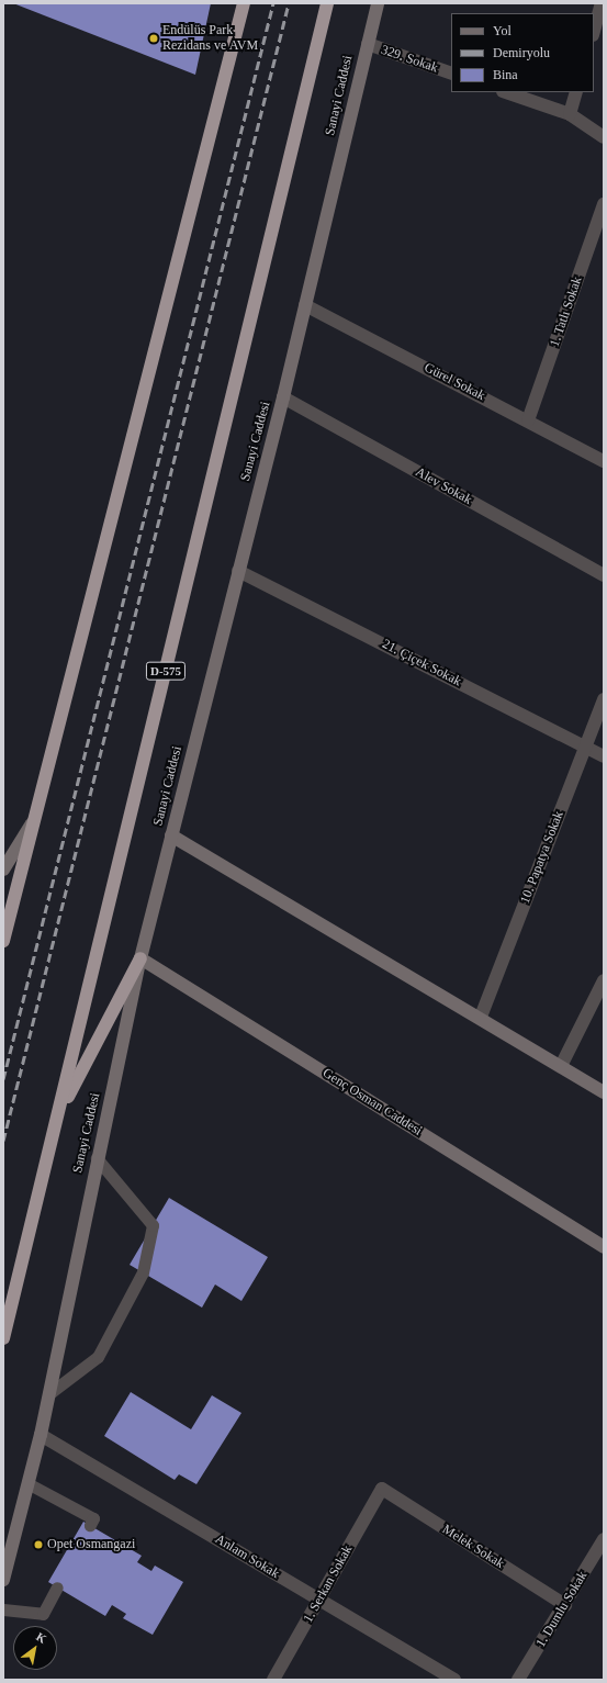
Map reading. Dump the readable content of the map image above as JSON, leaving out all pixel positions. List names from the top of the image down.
{
  "streets": {
    "highway": ["D-575"],
    "street": [
      "329. Sokak",
      "Sanayi Caddesi",
      "1. Tatlı Sokak",
      "Gürel Sokak",
      "Alev Sokak",
      "21. Çiçek Sokak",
      "10. Papatya Sokak",
      "Genç Osman Caddesi",
      "Melek Sokak",
      "Anlam Sokak",
      "1. Serkan Sokak",
      "1. Dumlu Sokak"
    ]
  },
  "crossings": [
    ["329. Sokak", "Sanayi Caddesi"],
    ["Sanayi Caddesi", "Gürel Sokak"],
    ["Sanayi Caddesi", "Alev Sokak"],
    ["Sanayi Caddesi", "21. Çiçek Sokak"],
    ["Sanayi Caddesi", "Genç Osman Caddesi"],
    ["Sanayi Caddesi", "Anlam Sokak"],
    ["1. Tatlı Sokak", "Gürel Sokak"],
    ["21. Çiçek Sokak", "10. Papatya Sokak"],
    ["Melek Sokak", "1. Serkan Sokak"],
    ["Melek Sokak", "1. Dumlu Sokak"],
    ["Anlam Sokak", "1. Serkan Sokak"]
  ],
  "places": ["Endülüs Park Rezidans ve AVM", "Opet Osmangazi"],
  "legend": ["Yol", "Demiryolu", "Bina"],
  "north": "top right"
}
